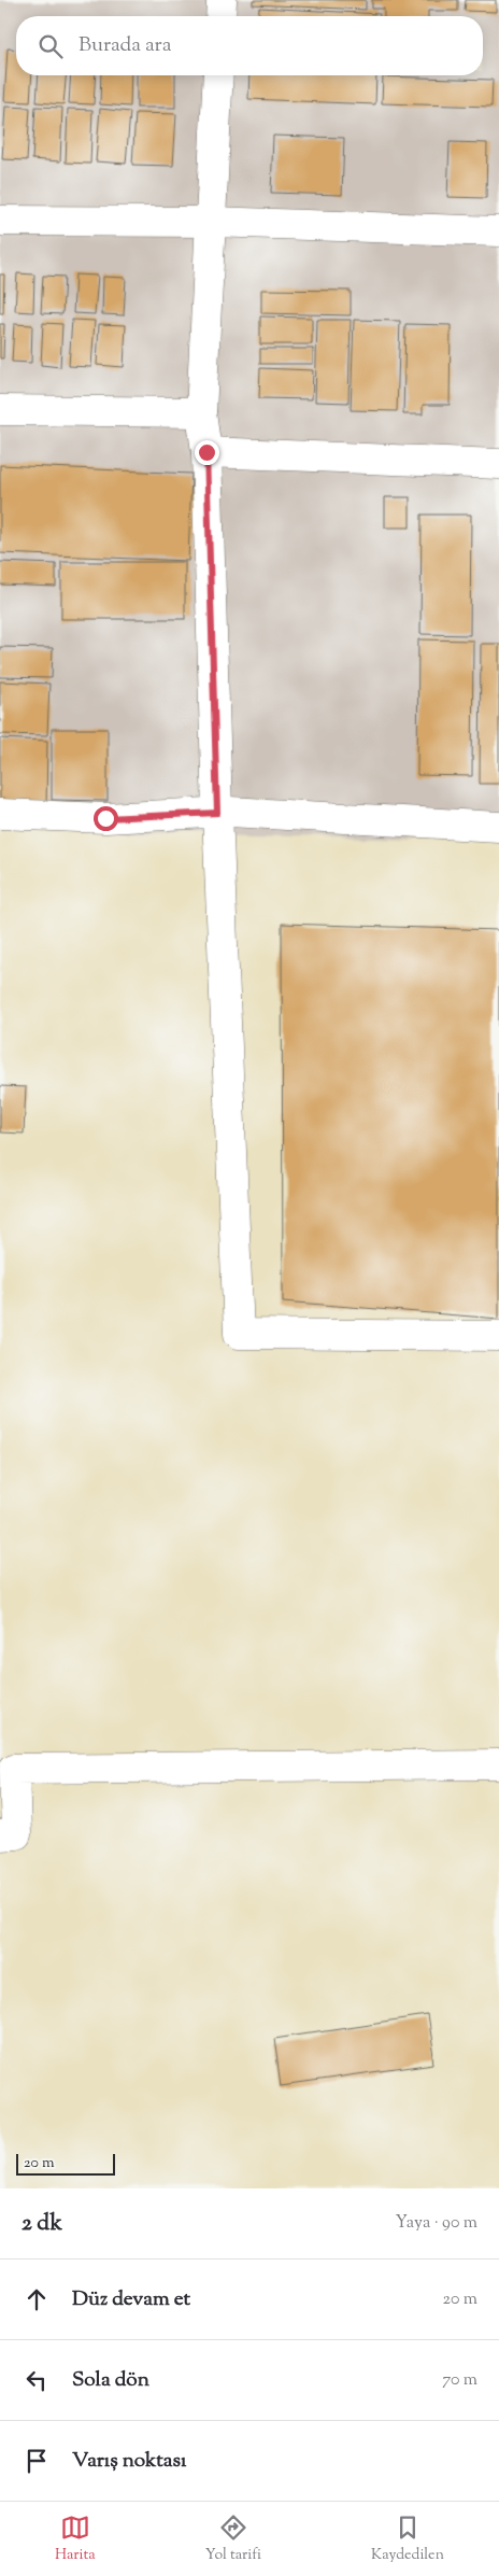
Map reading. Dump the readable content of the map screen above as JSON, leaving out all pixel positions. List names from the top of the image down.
{
  "scale_bar": "20 m",
  "page": {
    "search": "Burada ara",
    "scale": "20 m",
    "heading": ["2 dk", "Yaya · 90 m"],
    "list": [
      ["Düz devam et", "20 m"],
      ["Sola dön", "70 m"],
      "Varış noktası"
    ],
    "nav": ["Harita", "Yol tarifi", "Kaydedilen"]
  }
}
